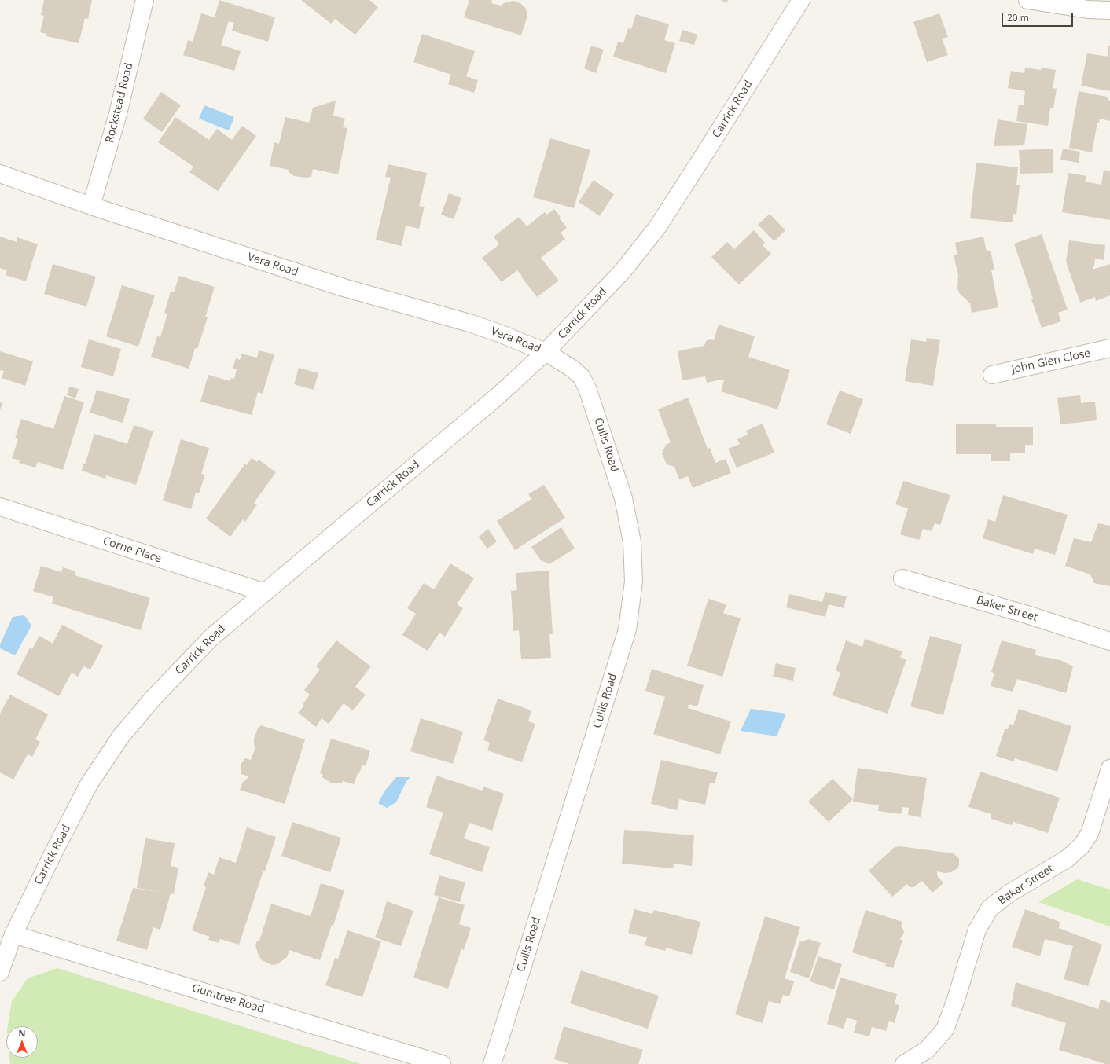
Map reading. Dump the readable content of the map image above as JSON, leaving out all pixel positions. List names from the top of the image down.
{
  "streets": {
    "street": [
      "Rockstead Road",
      "Carrick Road",
      "Vera Road",
      "John Glen Close",
      "Cullis Road",
      "Corne Place",
      "Baker Street",
      "Gumtree Road"
    ]
  },
  "crossings": [
    ["Rockstead Road", "Vera Road"],
    ["Carrick Road", "Vera Road"],
    ["Carrick Road", "Cullis Road"],
    ["Carrick Road", "Corne Place"],
    ["Carrick Road", "Gumtree Road"],
    ["Vera Road", "Cullis Road"]
  ],
  "scale_bar": "20 m",
  "north": "top"
}
